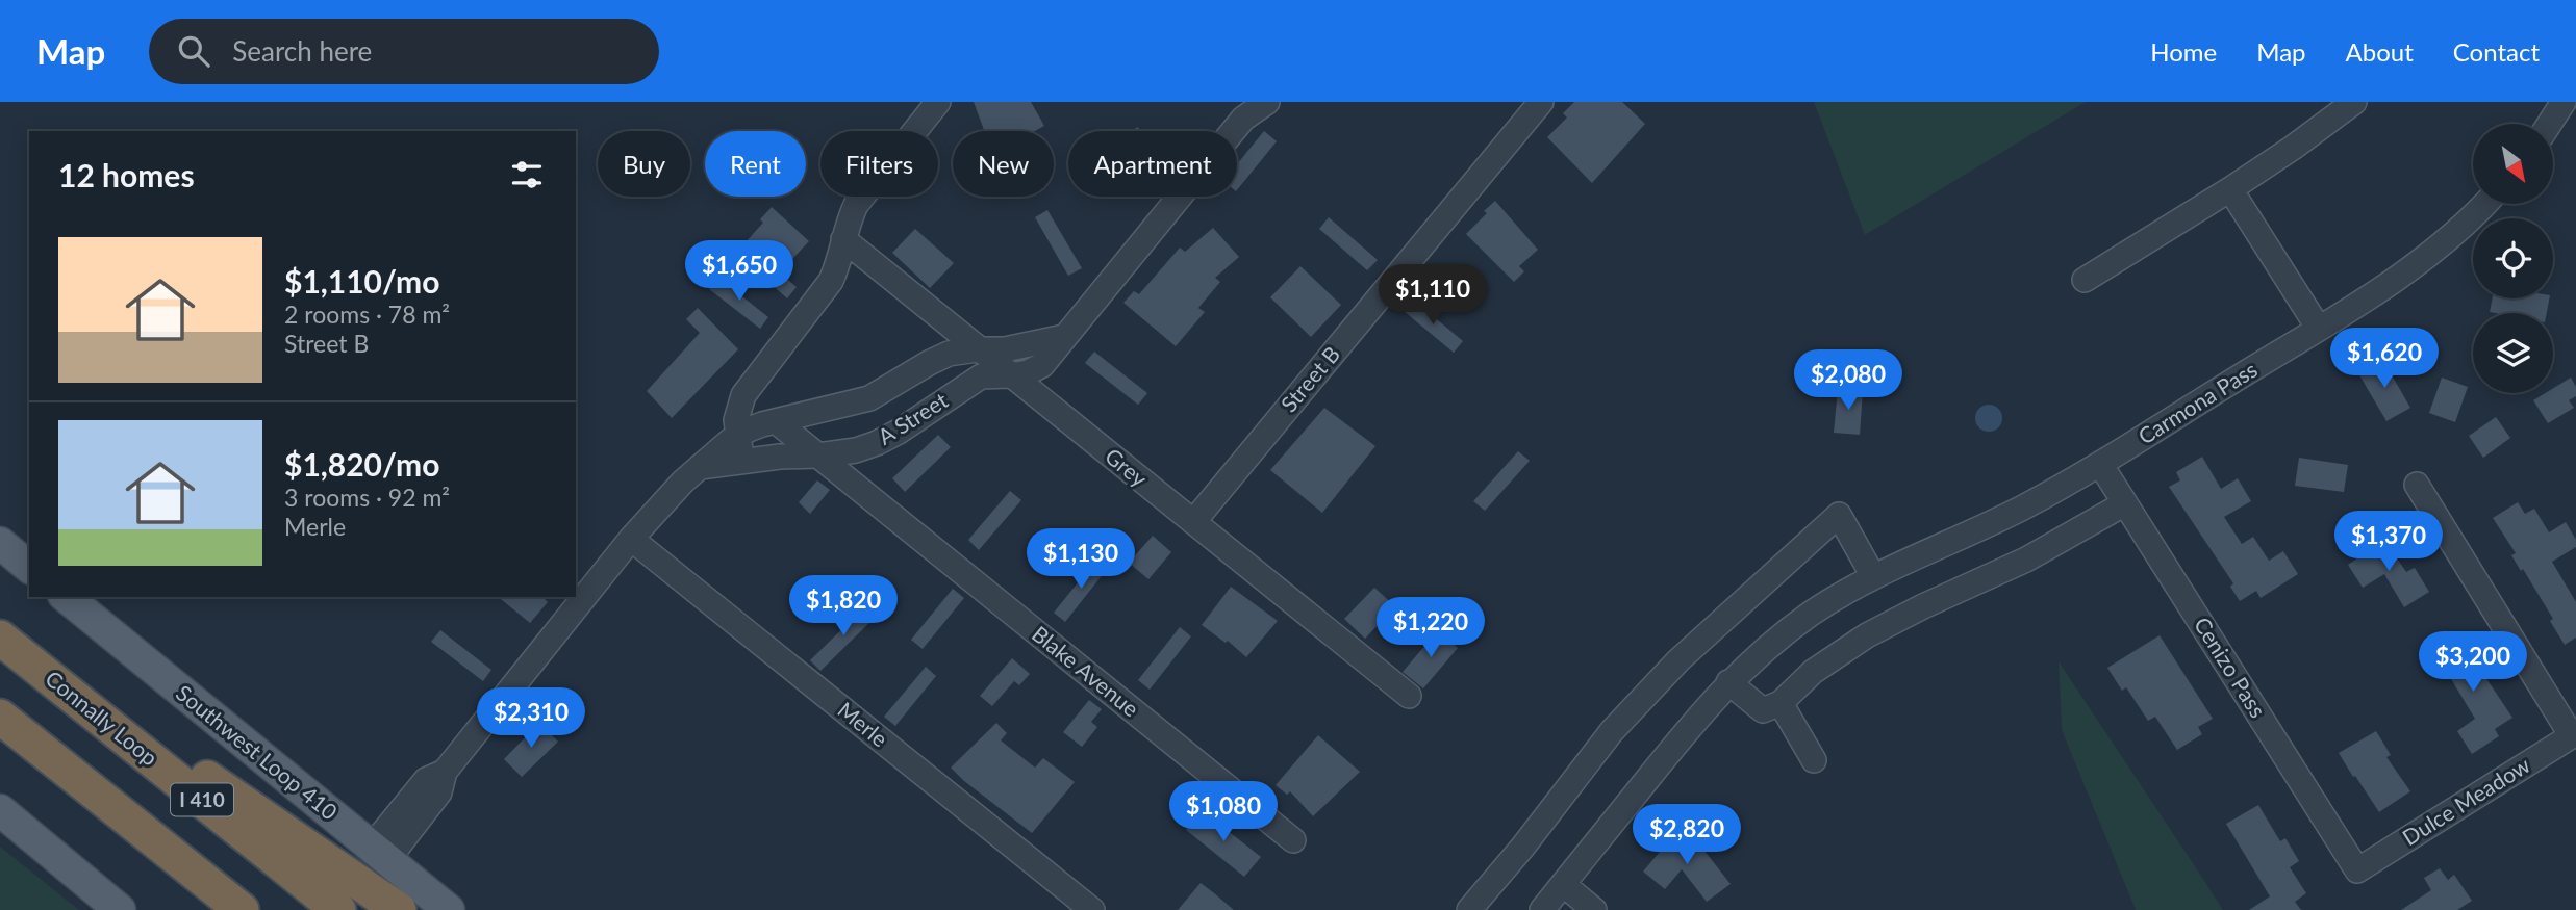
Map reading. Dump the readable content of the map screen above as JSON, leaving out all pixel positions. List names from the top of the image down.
{
  "streets": {
    "highway": ["Connally Loop", "I 410"],
    "main road": ["Southwest Loop 410"],
    "street": [
      "Street B",
      "Carmona Pass",
      "A Street",
      "Grey",
      "Cenizo Pass",
      "Blake Avenue",
      "Merle",
      "Dulce Meadow"
    ]
  },
  "crossings": [
    ["Street B", "Grey"],
    ["Carmona Pass", "Cenizo Pass"],
    ["A Street", "Grey"],
    ["A Street", "Blake Avenue"],
    ["A Street", "Merle"],
    ["A Street", "Southwest Loop 410"],
    ["Cenizo Pass", "Dulce Meadow"]
  ],
  "north": "bottom right",
  "page": {
    "header": "Map",
    "search": "Search here",
    "nav": [
      "Home",
      "Map",
      "About",
      "Contact"
    ],
    "chip": [
      "Buy",
      "Rent",
      "Filters",
      "New",
      "Apartment"
    ],
    "heading": "12 homes",
    "list": [
      {
        "name": "$1,110/mo",
        "note": "2 rooms · 78 m² · Street B"
      },
      {
        "name": "$1,820/mo",
        "note": "3 rooms · 92 m² · Merle"
      }
    ],
    "price": [
      "$1,650",
      "$1,110",
      "$1,620",
      "$2,080",
      "$1,370",
      "$1,130",
      "$1,820",
      "$1,220",
      "$3,200",
      "$2,310",
      "$1,080",
      "$2,820"
    ]
  }
}
